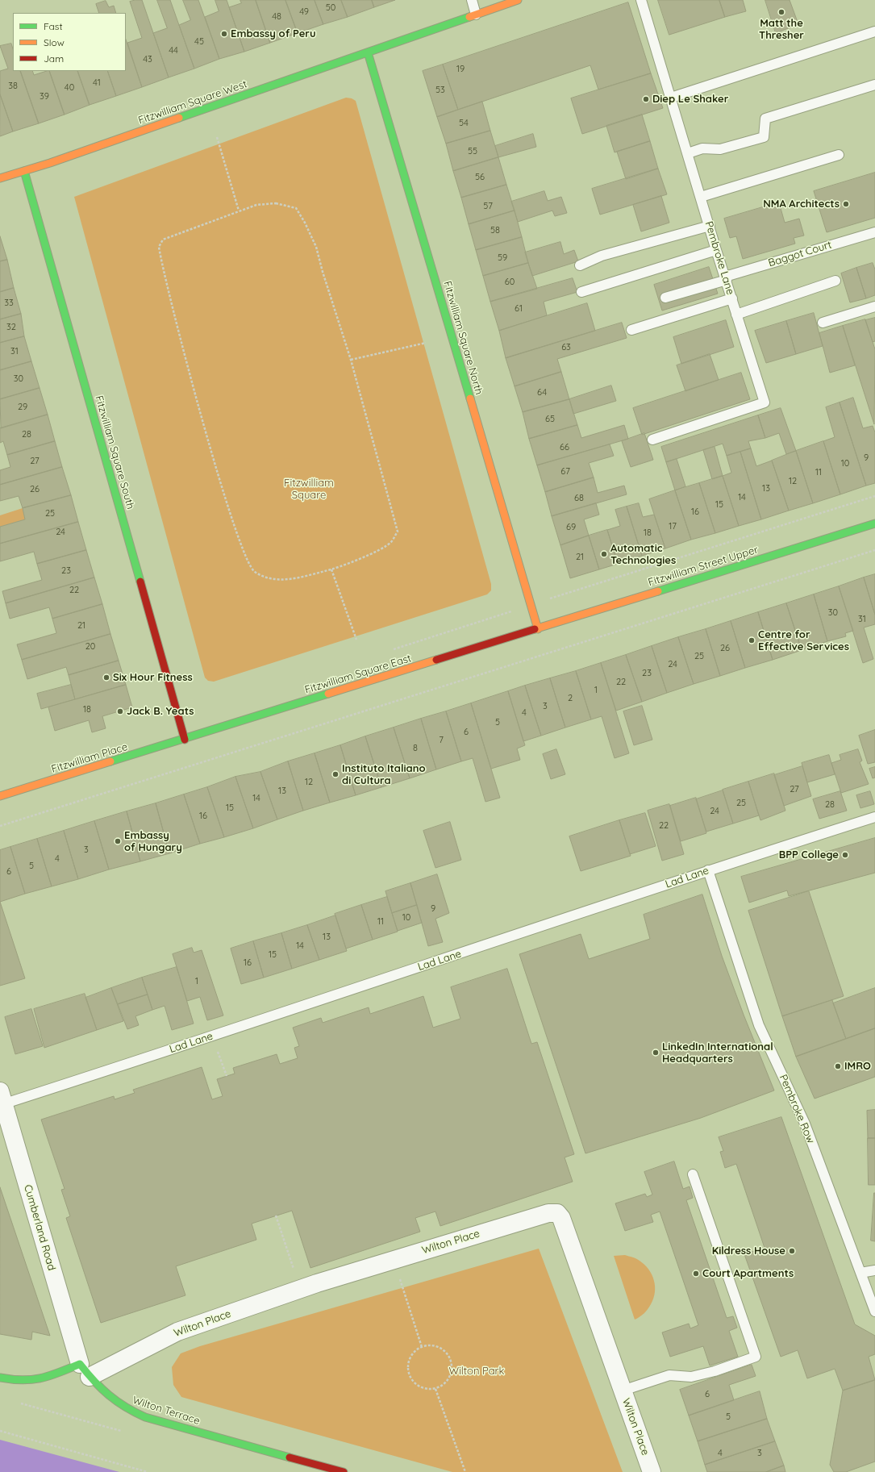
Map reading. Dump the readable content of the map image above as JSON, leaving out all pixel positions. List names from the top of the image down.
{
  "streets": {
    "street": [
      "Fitzwilliam Square West",
      "Fitzwilliam Square North",
      "Fitzwilliam Square South",
      "Fitzwilliam Street Upper",
      "Fitzwilliam Square East",
      "Fitzwilliam Place",
      "Cumberland Road",
      "Wilton Place",
      "Wilton Terrace"
    ],
    "lane": [
      "Baggot Court",
      "Pembroke Lane",
      "Lad Lane",
      "Pembroke Row"
    ]
  },
  "crossings": [
    ["Fitzwilliam Square West", "Fitzwilliam Square North"],
    ["Fitzwilliam Square West", "Fitzwilliam Square South"],
    ["Baggot Court", "Pembroke Lane"],
    ["Fitzwilliam Square North", "Fitzwilliam Street Upper"],
    ["Fitzwilliam Square North", "Fitzwilliam Square East"],
    ["Fitzwilliam Square South", "Fitzwilliam Square East"],
    ["Fitzwilliam Square South", "Fitzwilliam Place"],
    ["Fitzwilliam Street Upper", "Fitzwilliam Square East"],
    ["Fitzwilliam Square East", "Fitzwilliam Place"],
    ["Lad Lane", "Pembroke Row"],
    ["Lad Lane", "Cumberland Road"],
    ["Cumberland Road", "Wilton Place"],
    ["Cumberland Road", "Wilton Terrace"],
    ["Wilton Place", "Wilton Terrace"]
  ],
  "parks": ["Fitzwilliam Square", "Wilton Park"],
  "places": [
    "Matt the Thresher",
    "Embassy of Peru",
    "Diep Le Shaker",
    "NMA Architects",
    "Automatic Technologies",
    "Centre for Effective Services",
    "Six Hour Fitness",
    "Jack B. Yeats",
    "Instituto Italiano di Cultura",
    "Embassy of Hungary",
    "BPP College",
    "LinkedIn International Headquarters",
    "IMRO",
    "Kildress House",
    "Court Apartments"
  ],
  "house_numbers": [
    "50",
    "49",
    "48",
    "45",
    "44",
    "43",
    "19",
    "41",
    "38",
    "40",
    "53",
    "39",
    "54",
    "55",
    "56",
    "57",
    "58",
    "59",
    "60",
    "33",
    "61",
    "32",
    "63",
    "31",
    "30",
    "64",
    "29",
    "65",
    "28",
    "66",
    "9",
    "27",
    "10",
    "67",
    "11",
    "12",
    "13",
    "26",
    "14",
    "68",
    "15",
    "16",
    "25",
    "17",
    "69",
    "24",
    "18",
    "21",
    "23",
    "22",
    "30",
    "31",
    "21",
    "20",
    "26",
    "25",
    "24",
    "23",
    "22",
    "1",
    "2",
    "3",
    "18",
    "4",
    "5",
    "6",
    "7",
    "8",
    "12",
    "27",
    "13",
    "14",
    "25",
    "28",
    "15",
    "24",
    "16",
    "22",
    "3",
    "4",
    "5",
    "6",
    "9",
    "10",
    "11",
    "13",
    "14",
    "15",
    "16",
    "1",
    "6",
    "5",
    "4",
    "3"
  ],
  "legend": ["Fast", "Slow", "Jam"]
}
